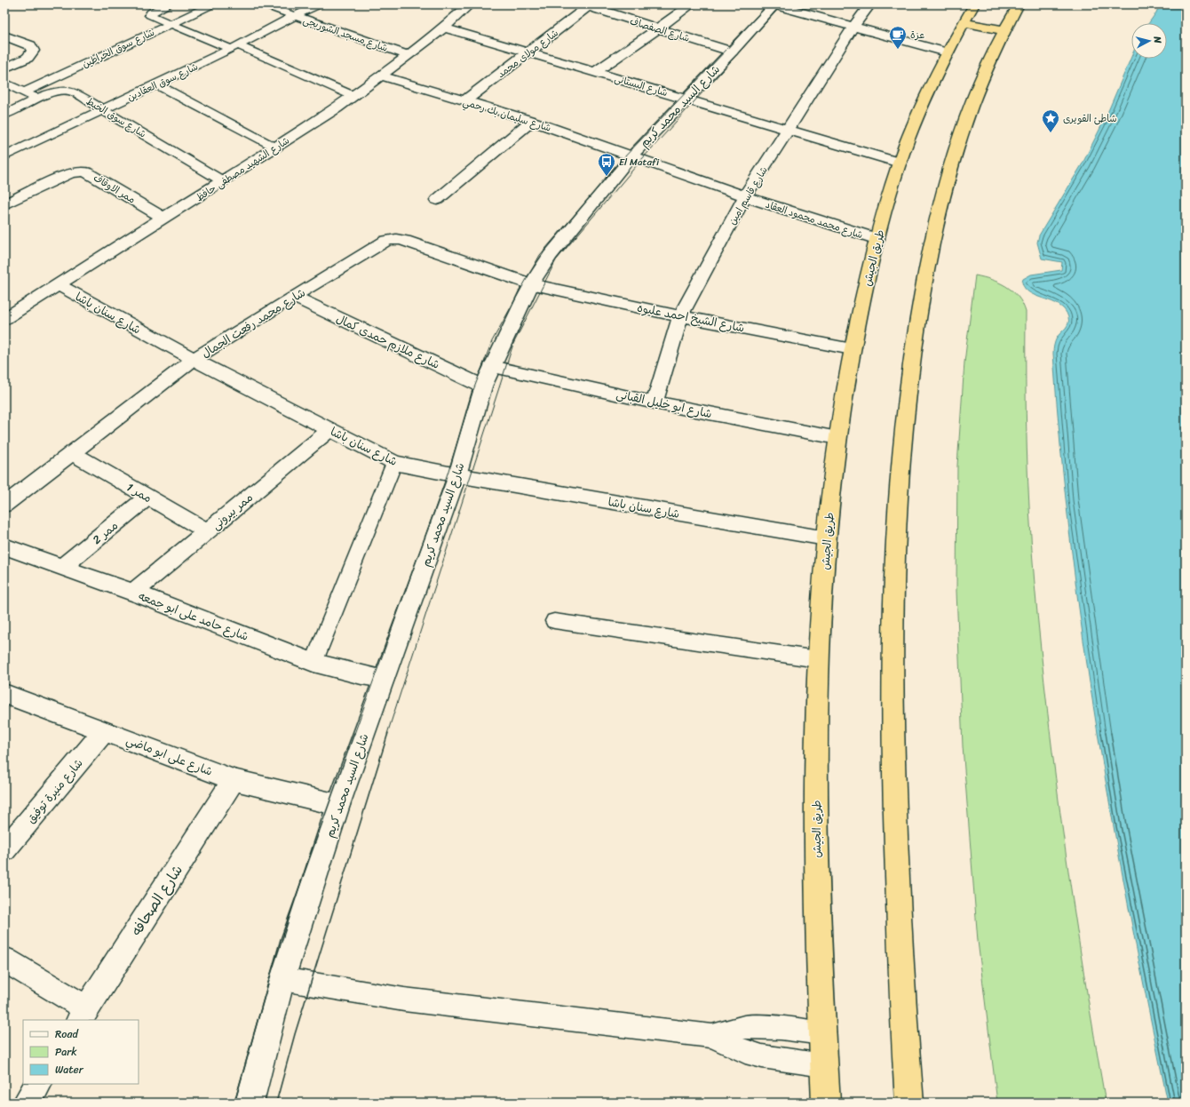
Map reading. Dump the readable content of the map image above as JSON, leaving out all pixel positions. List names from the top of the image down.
{
  "streets": {
    "highway": ["طريق الجيش"],
    "street": [
      "شارع الصفصاف",
      "شارع مولاى محمد",
      "شارع البستانى",
      "شارع السيد محمد كريم",
      "شارع سليمان بك رحمي",
      "شارع الشهيد مصطفى حافظ",
      "ممر الاوقاف",
      "شارع قاسم امين",
      "شارع محمد محمود العقاد",
      "شارع سنان باشا",
      "شارع الشيخ احمد عليوه",
      "شارع محمد رفعت الجمال",
      "شارع ملازم حمدى كمال",
      "شارع ابو خليل القبانى",
      "ممر 1",
      "ممر بيرونى",
      "ممر 2",
      "شارع حامد على ابو جمعه",
      "شارع على ابو ماضي",
      "شارع منيرة توفيق",
      "شارع الصحافه"
    ],
    "lane": [
      "شارع مسجد الشوربجى",
      "شارع سوق الخراطين",
      "شارع سوق العقادين",
      "شارع سوق الخيط"
    ]
  },
  "crossings": [
    ["شارع الصفصاف", "شارع مولاى محمد"],
    ["شارع الصفصاف", "شارع السيد محمد كريم"],
    ["شارع مسجد الشوربجى", "شارع سوق العقادين"],
    ["شارع مسجد الشوربجى", "شارع الشهيد مصطفى حافظ"],
    ["شارع مولاى محمد", "شارع البستانى"],
    ["شارع مولاى محمد", "شارع سليمان بك رحمي"],
    ["شارع سوق العقادين", "شارع سوق الخيط"],
    ["شارع البستانى", "شارع السيد محمد كريم"],
    ["شارع البستانى", "شارع الشهيد مصطفى حافظ"],
    ["شارع البستانى", "شارع قاسم امين"],
    ["شارع البستانى", "طريق الجيش"],
    ["شارع السيد محمد كريم", "شارع سليمان بك رحمي"],
    ["شارع السيد محمد كريم", "شارع محمد محمود العقاد"],
    ["شارع السيد محمد كريم", "شارع سنان باشا"],
    ["شارع السيد محمد كريم", "شارع الشيخ احمد عليوه"],
    ["شارع السيد محمد كريم", "شارع محمد رفعت الجمال"],
    ["شارع السيد محمد كريم", "شارع ملازم حمدى كمال"],
    ["شارع السيد محمد كريم", "شارع ابو خليل القبانى"],
    ["شارع السيد محمد كريم", "شارع حامد على ابو جمعه"],
    ["شارع السيد محمد كريم", "شارع على ابو ماضي"],
    ["شارع سليمان بك رحمي", "شارع الشهيد مصطفى حافظ"],
    ["شارع سليمان بك رحمي", "شارع محمد محمود العقاد"],
    ["شارع سوق الخيط", "شارع الشهيد مصطفى حافظ"],
    ["شارع الشهيد مصطفى حافظ", "ممر الاوقاف"],
    ["شارع الشهيد مصطفى حافظ", "شارع سنان باشا"],
    ["شارع قاسم امين", "شارع محمد محمود العقاد"],
    ["شارع قاسم امين", "شارع الشيخ احمد عليوه"],
    ["شارع قاسم امين", "شارع ابو خليل القبانى"],
    ["شارع محمد محمود العقاد", "طريق الجيش"],
    ["طريق الجيش", "شارع سنان باشا"],
    ["طريق الجيش", "شارع الشيخ احمد عليوه"],
    ["طريق الجيش", "شارع ابو خليل القبانى"],
    ["شارع سنان باشا", "شارع محمد رفعت الجمال"],
    ["شارع سنان باشا", "ممر بيرونى"],
    ["شارع الشيخ احمد عليوه", "شارع محمد رفعت الجمال"],
    ["شارع محمد رفعت الجمال", "شارع ملازم حمدى كمال"],
    ["شارع محمد رفعت الجمال", "ممر 1"],
    ["ممر 1", "ممر بيرونى"],
    ["ممر 1", "ممر 2"],
    ["ممر بيرونى", "شارع حامد على ابو جمعه"],
    ["ممر 2", "شارع حامد على ابو جمعه"],
    ["شارع على ابو ماضي", "شارع منيرة توفيق"],
    ["شارع على ابو ماضي", "شارع الصحافه"]
  ],
  "places": {
    "cafe": ["عزة"],
    "place": ["شاطئ القويرى"],
    "bus stop": ["El Matafi"]
  },
  "legend": ["Road", "Park", "Water"],
  "north": "right"
}
